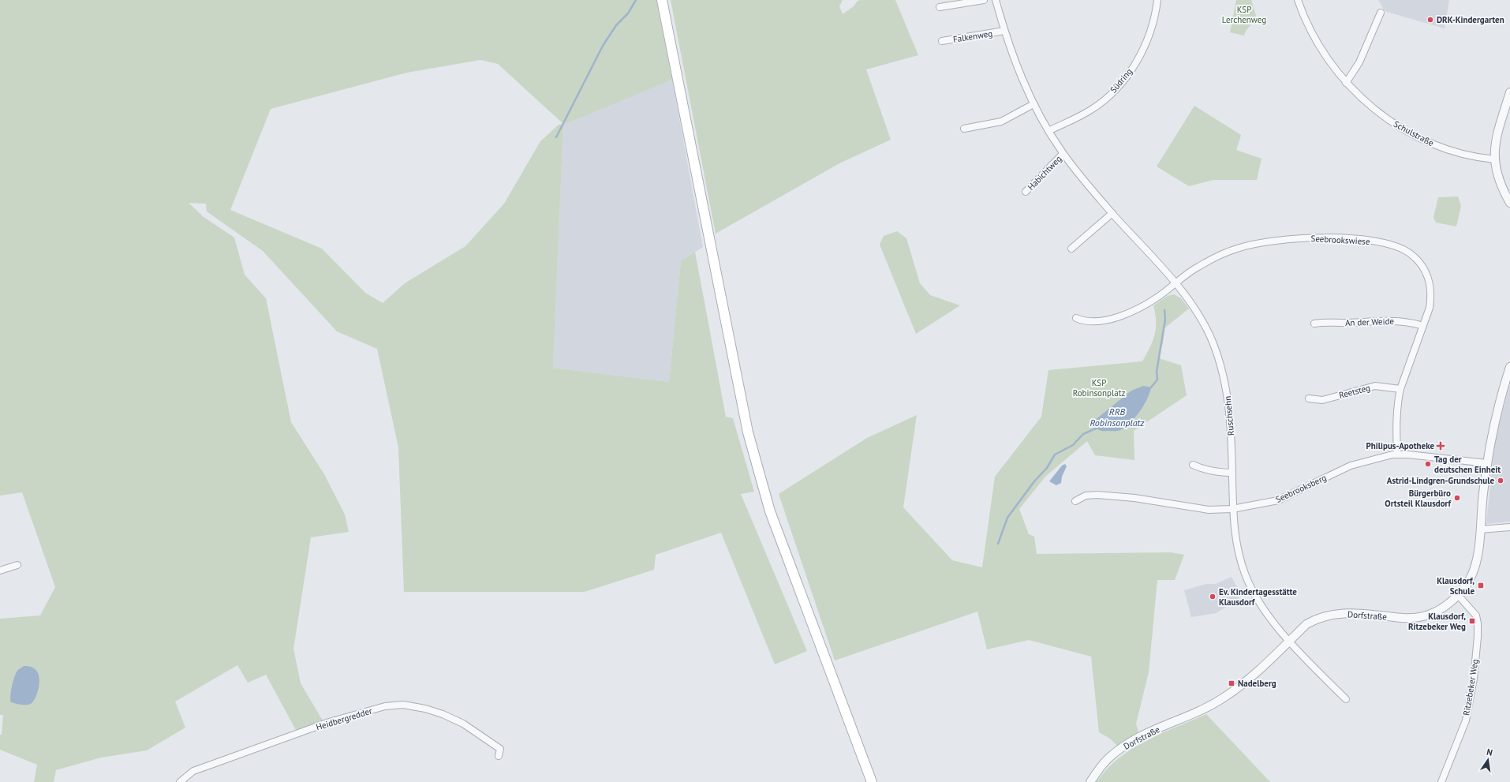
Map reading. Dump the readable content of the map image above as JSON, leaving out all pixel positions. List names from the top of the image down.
{
  "streets": {
    "street": [
      "Falkenweg",
      "Südring",
      "Schulstraße",
      "Habichtweg",
      "Seebrookswiese",
      "An der Weide",
      "Reetsteg",
      "Ruschsehn",
      "Seebrooksberg",
      "Dorfstraße",
      "Ritzebeker Weg",
      "Heidbergredder"
    ]
  },
  "crossings": [
    ["Habichtweg", "Ruschsehn"],
    ["Seebrookswiese", "An der Weide"],
    ["Seebrookswiese", "Reetsteg"],
    ["Seebrookswiese", "Ruschsehn"],
    ["Seebrookswiese", "Seebrooksberg"],
    ["Ruschsehn", "Seebrooksberg"],
    ["Ruschsehn", "Dorfstraße"],
    ["Seebrooksberg", "Dorfstraße"],
    ["Dorfstraße", "Ritzebeker Weg"]
  ],
  "water": ["RRB Robinsonplatz"],
  "parks": ["KSP Lerchenweg", "KSP Robinsonplatz"],
  "places": {
    "other": [
      "DRK-Kindergarten",
      "Tag der deutschen Einheit",
      "Astrid-Lindgren-Grundschule",
      "Bürgerbüro Ortsteil Klausdorf",
      "Ev. Kindertagesstätte Klausdorf"
    ],
    "health": ["Philipus-Apotheke"],
    "transit": ["Klausdorf, Schule", "Klausdorf, Ritzebeker Weg", "Nadelberg"]
  },
  "north": "top"
}
